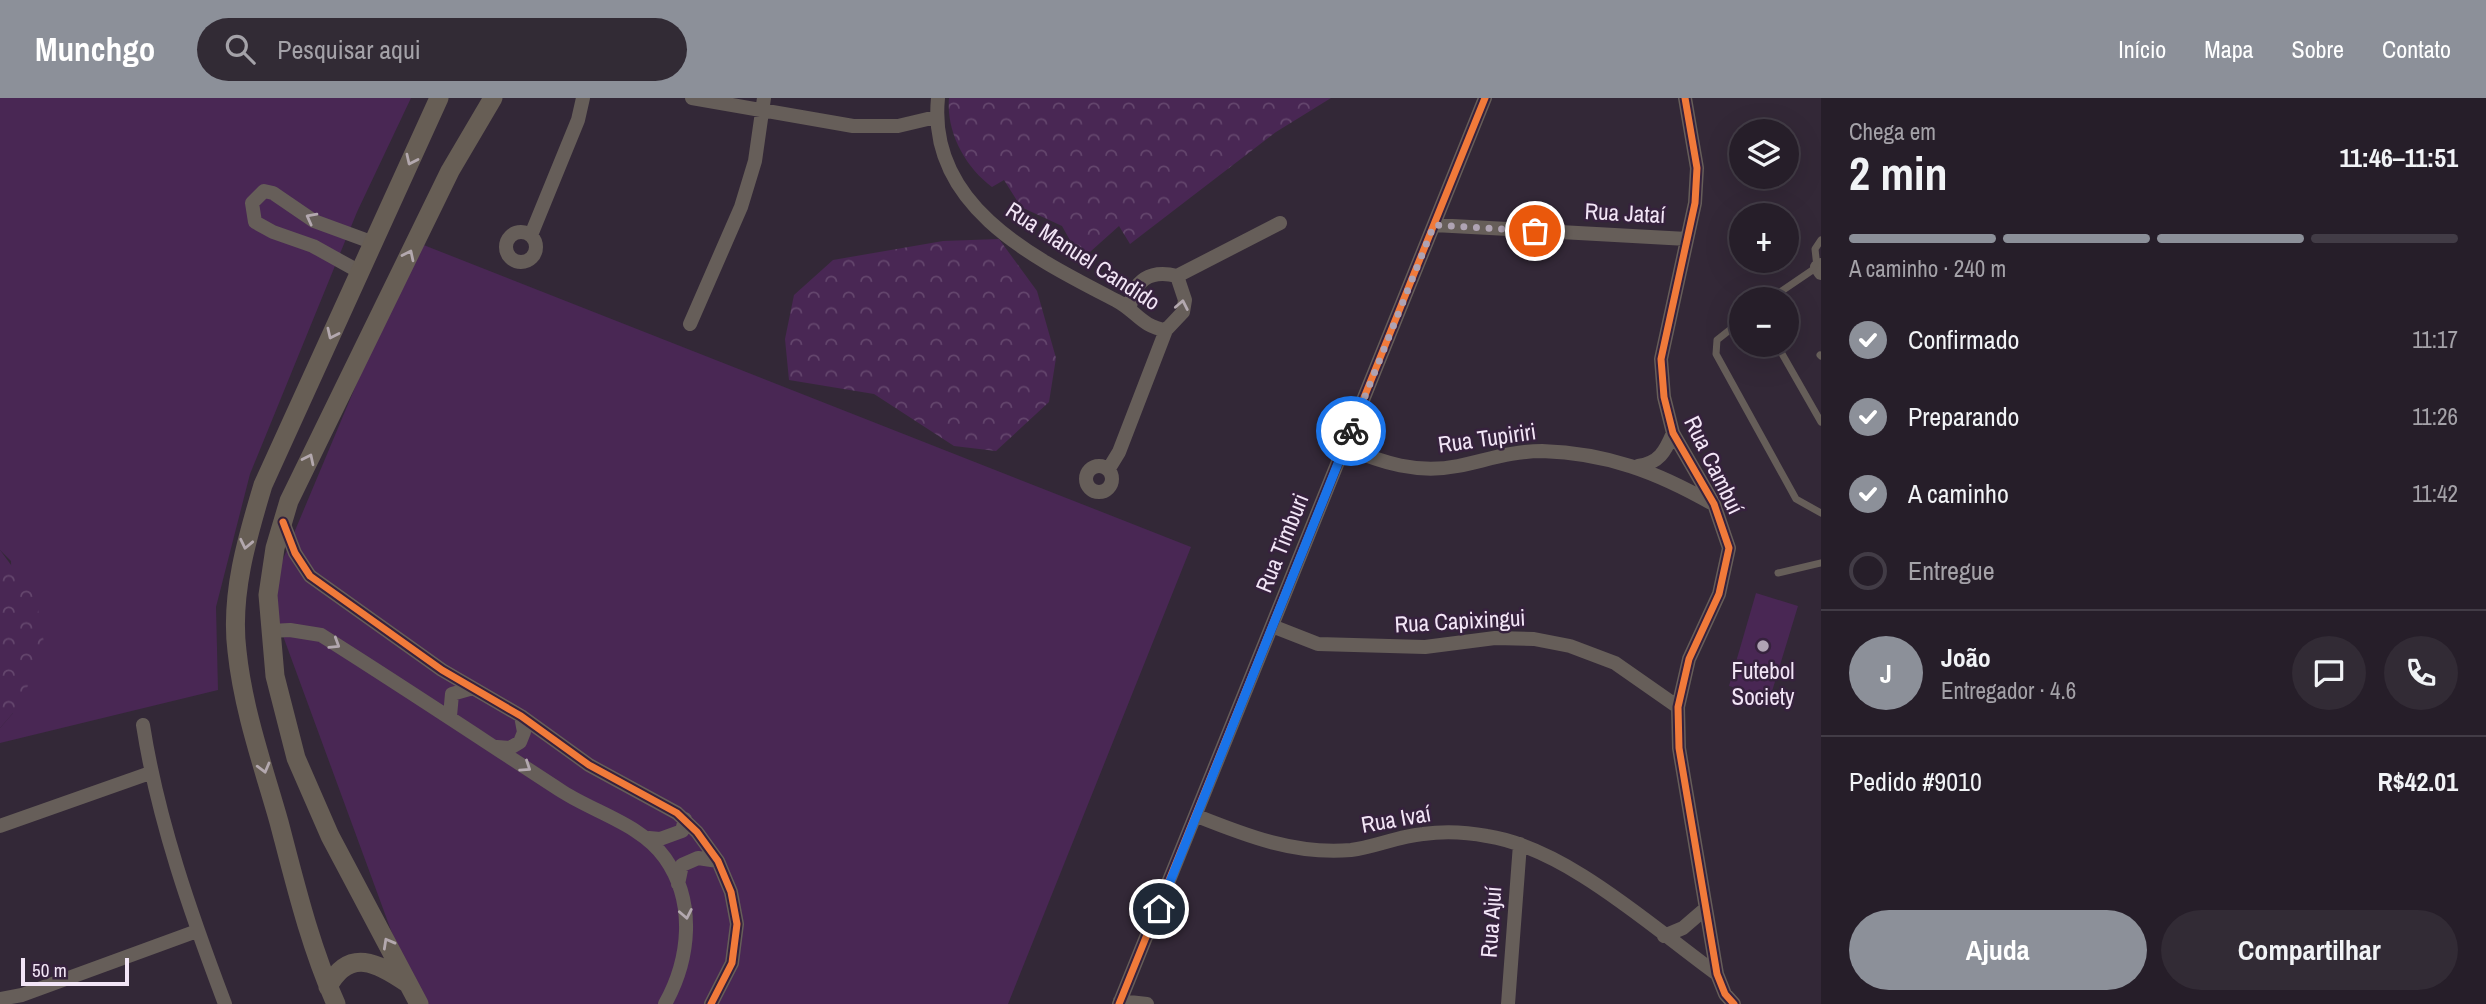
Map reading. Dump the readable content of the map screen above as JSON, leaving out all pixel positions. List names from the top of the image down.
{
  "streets": {
    "street": [
      "Rua Jataí",
      "Rua Manuel Candido",
      "Rua Tupiriri",
      "Rua Cambuí",
      "Rua Timburi",
      "Rua Capixingui",
      "Rua Ivaí",
      "Rua Ajuí"
    ]
  },
  "crossings": [
    ["Rua Jataí", "Rua Cambuí"],
    ["Rua Jataí", "Rua Timburi"],
    ["Rua Tupiriri", "Rua Cambuí"],
    ["Rua Tupiriri", "Rua Timburi"],
    ["Rua Cambuí", "Rua Capixingui"],
    ["Rua Cambuí", "Rua Ivaí"],
    ["Rua Timburi", "Rua Capixingui"],
    ["Rua Timburi", "Rua Ivaí"],
    ["Rua Ivaí", "Rua Ajuí"]
  ],
  "places": ["Futebol Society"],
  "scale_bar": "50 m",
  "page": {
    "header": "Munchgo",
    "search": "Pesquisar aqui",
    "nav": [
      "Início",
      "Mapa",
      "Sobre",
      "Contato"
    ],
    "heading": ["2 min", "Chega em", "11:46–11:51"],
    "panel": [
      "João",
      "Entregador · 4.6",
      "Pedido #9010",
      "R$42.01"
    ],
    "map_buttons": ["+", "−"],
    "bar": "A caminho · 240 m",
    "list": [
      ["Confirmado", "11:17"],
      ["Preparando", "11:26"],
      ["A caminho", "11:42"],
      "Entregue"
    ],
    "round": "J",
    "buttons": ["Ajuda", "Compartilhar"],
    "scale": "50 m"
  }
}
